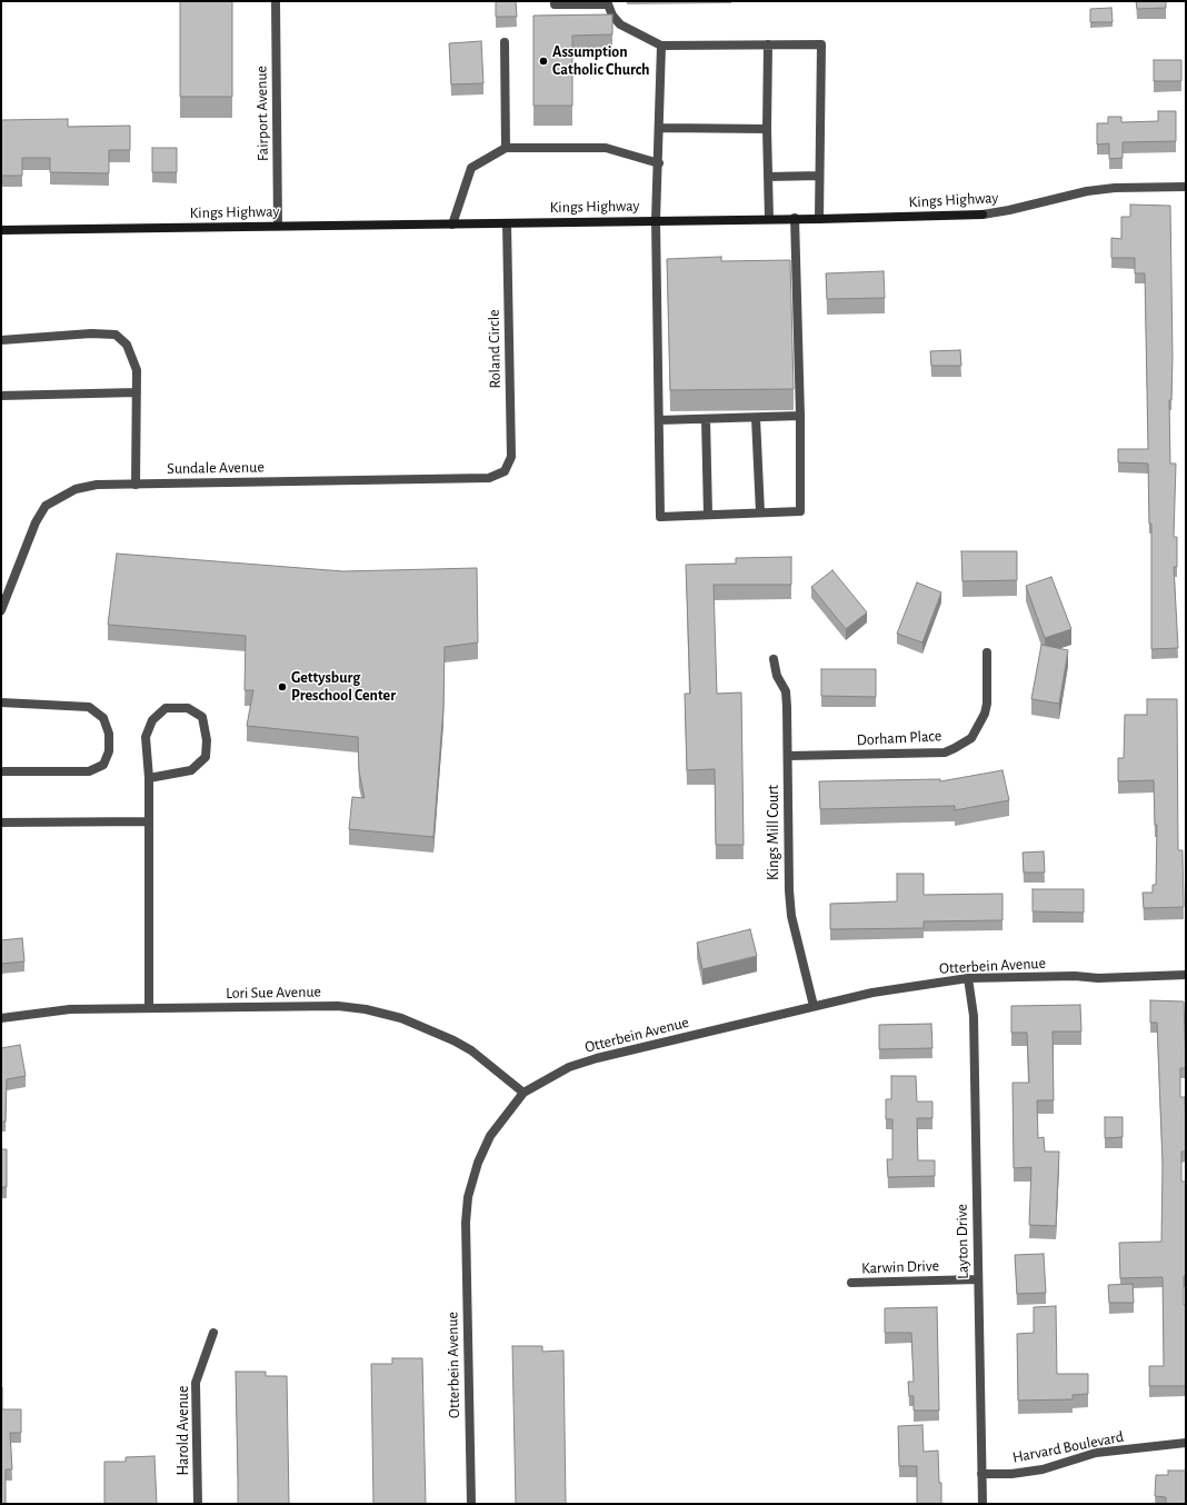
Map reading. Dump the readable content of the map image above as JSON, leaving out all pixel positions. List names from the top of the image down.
{
  "streets": {
    "street": [
      "Fairport Avenue",
      "Kings Highway",
      "Roland Circle",
      "Sundale Avenue",
      "Dorham Place",
      "Kings Mill Court",
      "Otterbein Avenue",
      "Lori Sue Avenue",
      "Layton Drive",
      "Karwin Drive",
      "Harold Avenue",
      "Harvard Boulevard"
    ]
  },
  "crossings": [
    ["Fairport Avenue", "Kings Highway"],
    ["Kings Highway", "Roland Circle"],
    ["Roland Circle", "Sundale Avenue"],
    ["Dorham Place", "Kings Mill Court"],
    ["Kings Mill Court", "Otterbein Avenue"],
    ["Otterbein Avenue", "Lori Sue Avenue"],
    ["Otterbein Avenue", "Layton Drive"],
    ["Layton Drive", "Karwin Drive"],
    ["Layton Drive", "Harvard Boulevard"]
  ],
  "places": ["Assumption Catholic Church", "Gettysburg Preschool Center"]
}
